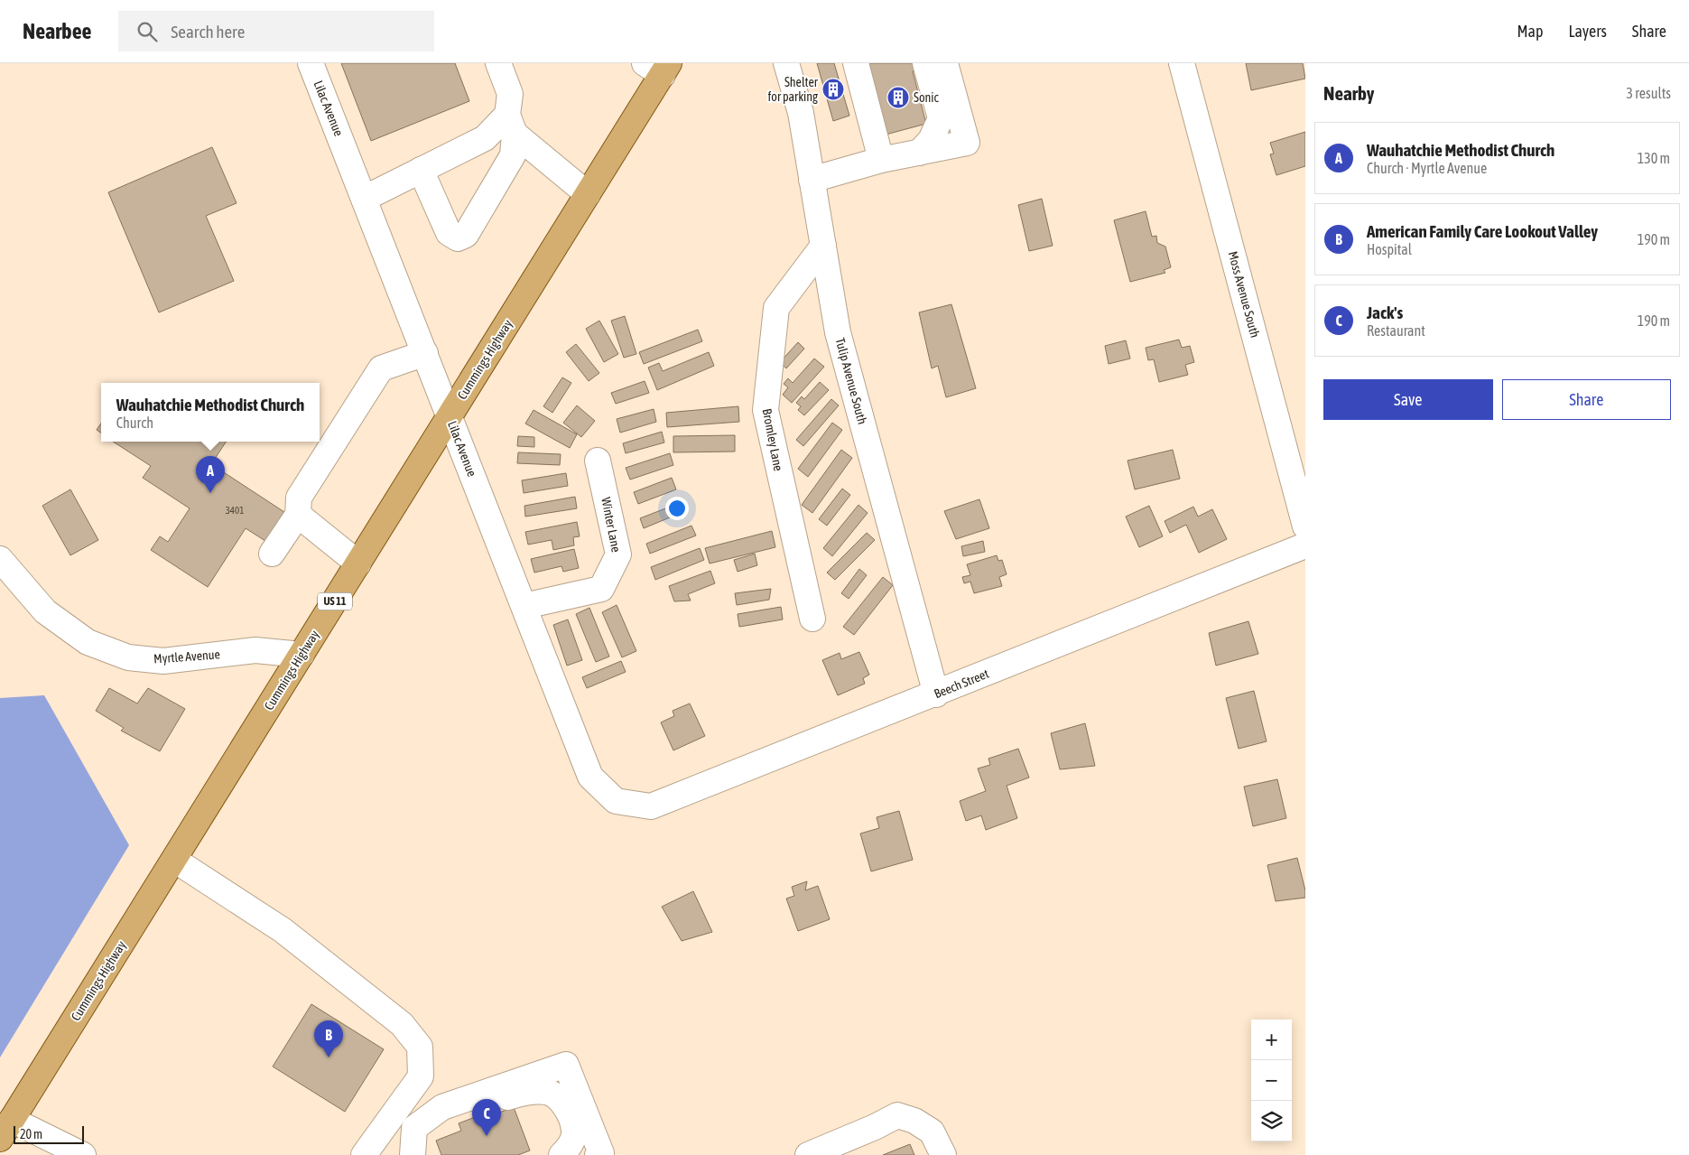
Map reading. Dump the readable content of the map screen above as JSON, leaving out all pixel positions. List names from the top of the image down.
{
  "streets": {
    "main road": ["Cummings Highway", "US 11"],
    "street": [
      "Lilac Avenue",
      "Moss Avenue South",
      "Tulip Avenue South",
      "Bromley Lane",
      "Winter Lane",
      "Myrtle Avenue",
      "Beech Street"
    ]
  },
  "crossings": [
    ["Lilac Avenue", "Cummings Highway"],
    ["Lilac Avenue", "Winter Lane"],
    ["Lilac Avenue", "Beech Street"],
    ["Cummings Highway", "Myrtle Avenue"],
    ["Tulip Avenue South", "Bromley Lane"],
    ["Tulip Avenue South", "Beech Street"]
  ],
  "places": {
    "building": ["Shelter for parking", "Sonic"]
  },
  "house_numbers": ["3401"],
  "scale_bar": "20 m",
  "page": {
    "header": "Nearbee",
    "search": "Search here",
    "nav": ["Map", "Layers", "Share"],
    "heading": ["Nearby", "3 results"],
    "list": [
      {
        "mark": "A",
        "name": "Wauhatchie Methodist Church",
        "note": "Church · Myrtle Avenue",
        "value": "130 m"
      },
      {
        "mark": "B",
        "name": "American Family Care Lookout Valley",
        "note": "Hospital",
        "value": "190 m"
      },
      {
        "mark": "C",
        "name": "Jack's",
        "note": "Restaurant",
        "value": "190 m"
      }
    ],
    "buttons": ["Save", "Share"],
    "popup": ["Wauhatchie Methodist Church", "Church"],
    "pins": ["A", "B", "C"],
    "map_buttons": ["+", "−"],
    "scale": "20 m"
  }
}
